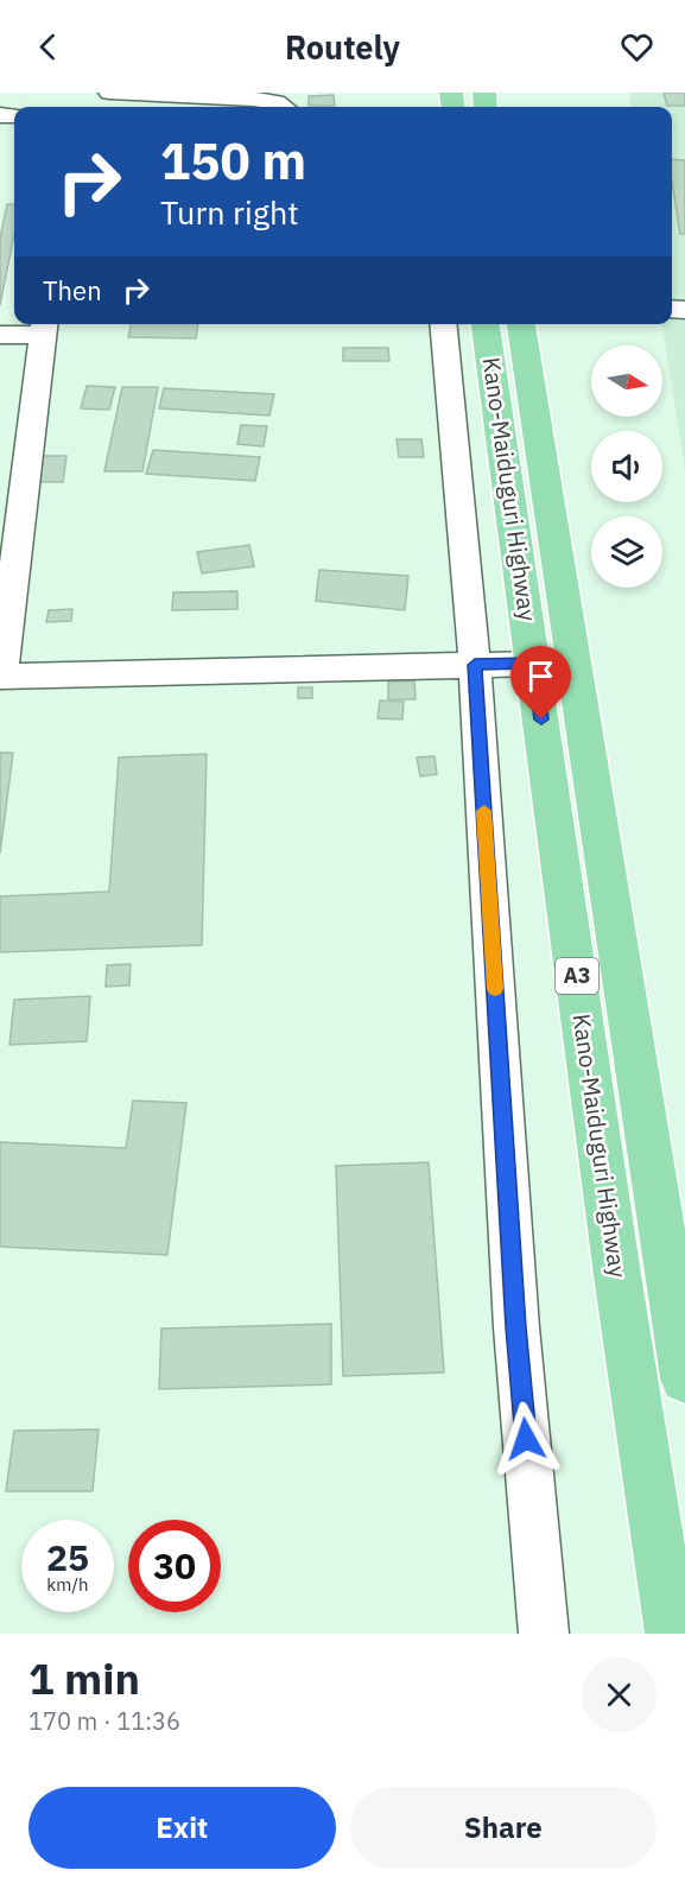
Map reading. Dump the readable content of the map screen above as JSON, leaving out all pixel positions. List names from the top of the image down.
{
  "streets": {
    "highway": ["Kano-Maiduguri Highway", "A3"]
  },
  "north": "right",
  "page": {
    "header": "Routely",
    "turn": ["150 m", "Turn right"],
    "then": "Then",
    "speed": "25 km/h",
    "limit": "30",
    "heading": ["1 min", "170 m · 11:36"],
    "buttons": ["Exit", "Share"]
  }
}
